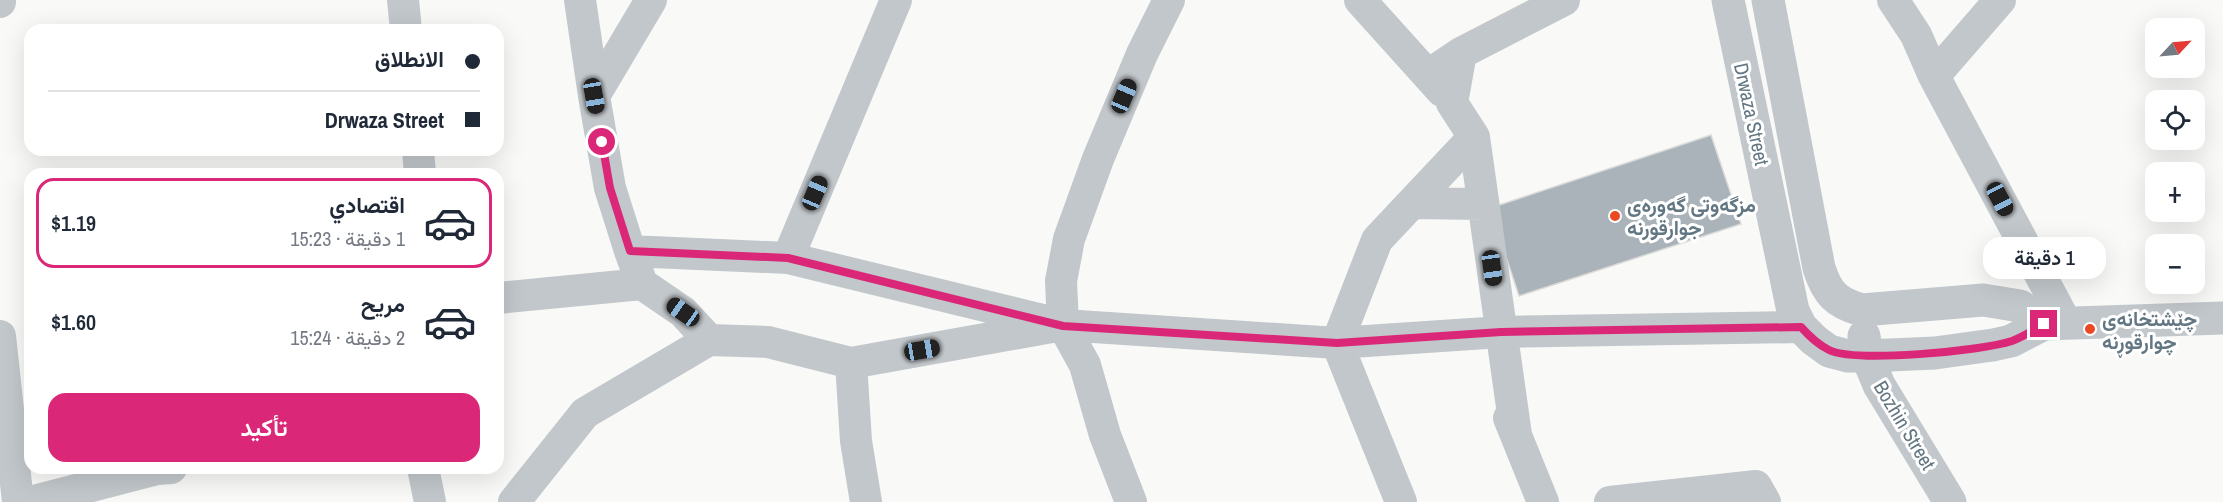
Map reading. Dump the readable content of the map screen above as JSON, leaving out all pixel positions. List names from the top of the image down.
{
  "streets": {
    "street": ["Drwaza Street", "Bozhin Street"]
  },
  "crossings": [
    ["Drwaza Street", "Bozhin Street"]
  ],
  "places": ["مزگەوتی گەورەی جوارقورنە", "چێشتخانەی چوارقوڕنە"],
  "north": "top right",
  "page": {
    "map_buttons": ["+", "−"],
    "banner": ["الانطلاق", "Drwaza Street"],
    "list": [
      {
        "name": "اقتصادي",
        "note": "1 دقيقة · 15:23",
        "value": "$1.19"
      },
      {
        "name": "مريح",
        "note": "2 دقيقة · 15:24",
        "value": "$1.60"
      }
    ],
    "bubble": "1 دقيقة",
    "buttons": "تأكيد"
  }
}
